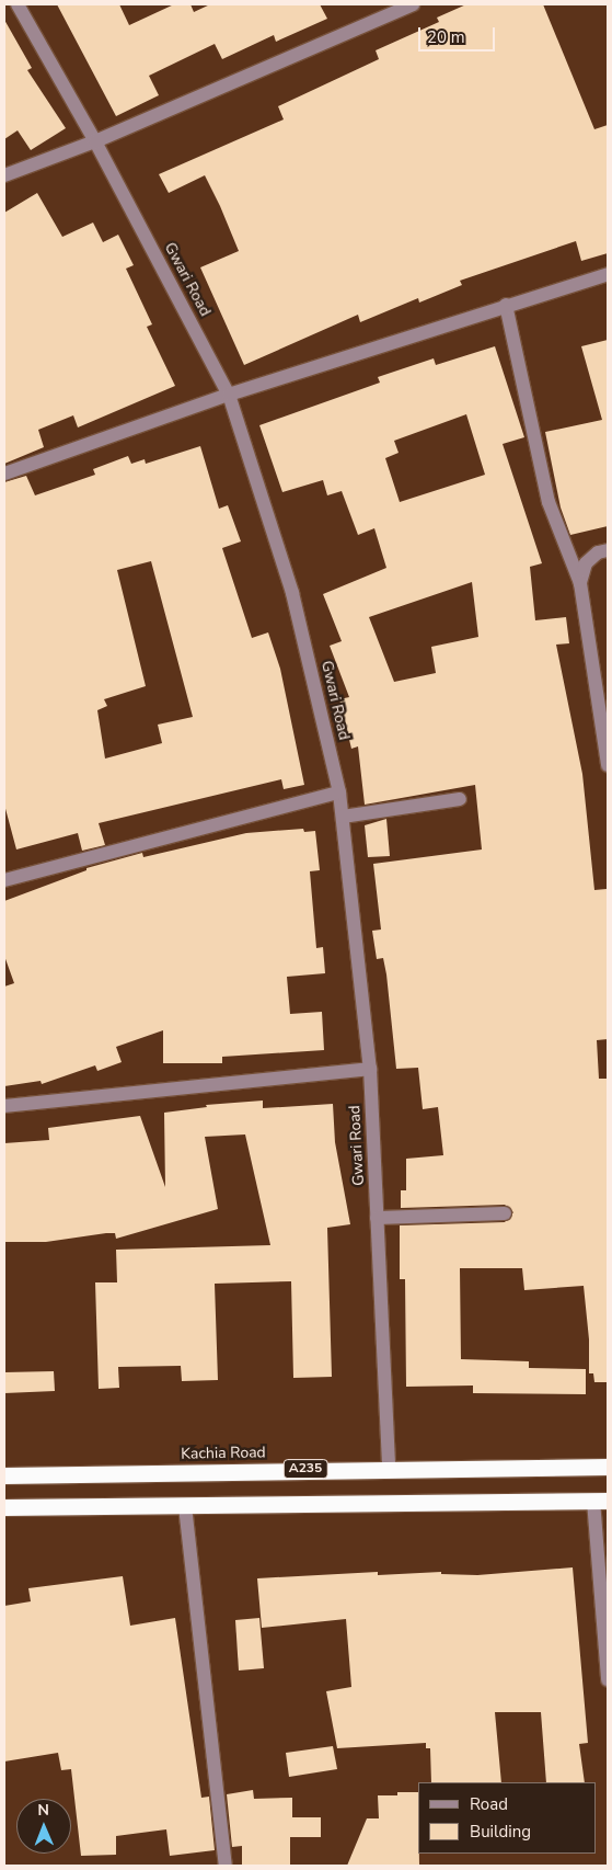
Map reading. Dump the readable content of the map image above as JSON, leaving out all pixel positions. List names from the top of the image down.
{
  "streets": {
    "highway": ["Kachia Road", "A235"],
    "street": ["Gwari Road"]
  },
  "crossings": [
    ["Gwari Road", "Kachia Road"]
  ],
  "legend": ["Road", "Building"],
  "scale_bar": "20 m",
  "north": "top"
}
